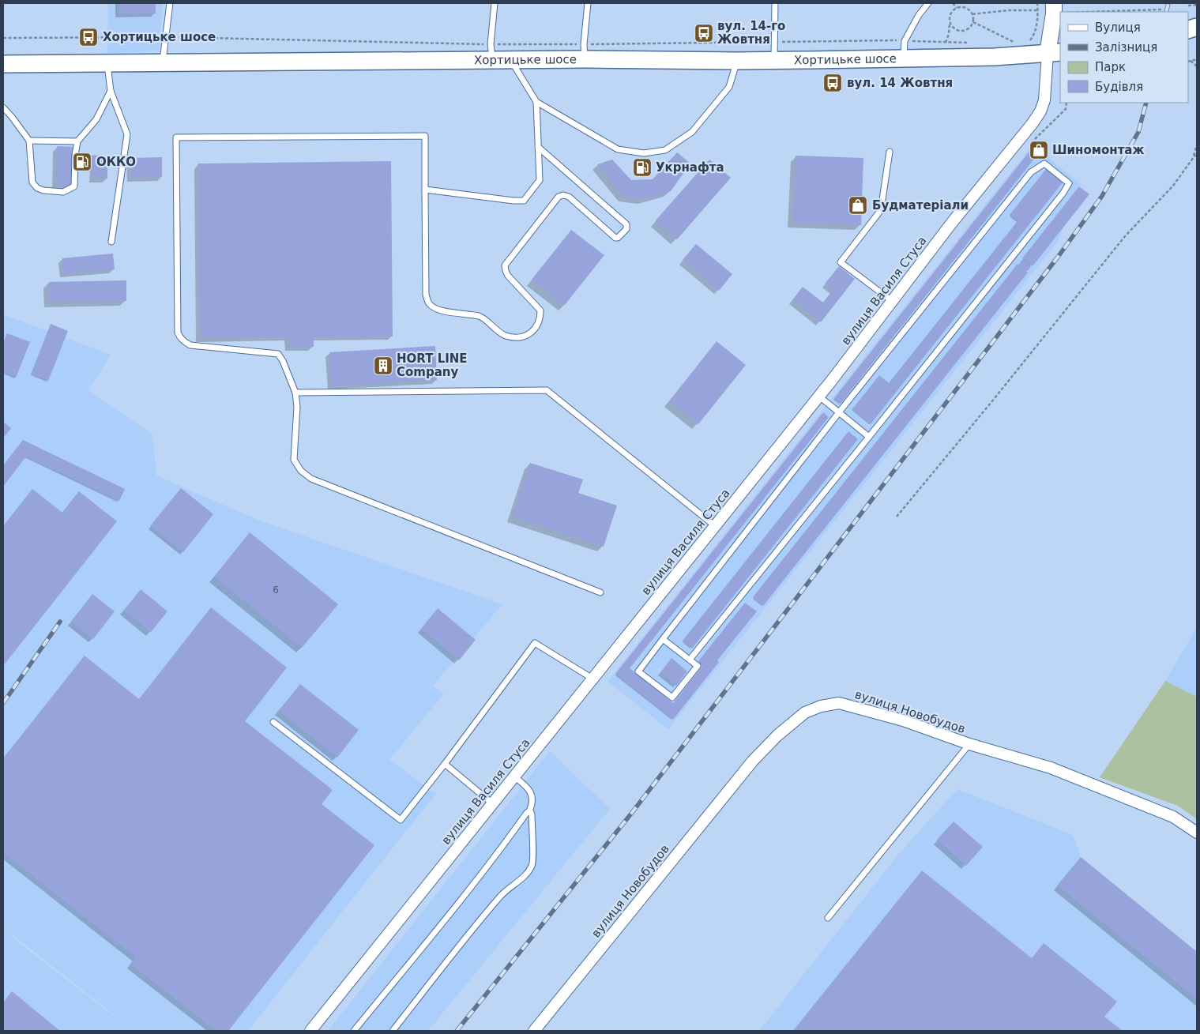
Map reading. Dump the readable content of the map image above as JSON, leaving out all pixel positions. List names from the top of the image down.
{
  "streets": {
    "main road": ["Хортицьке шосе"],
    "street": ["вулиця Василя Стуса", "вулиця Новобудов"]
  },
  "crossings": [
    ["Хортицьке шосе", "вулиця Василя Стуса"]
  ],
  "places": {
    "bus stop": ["вул. 14-го Жовтня", "Хортицьке шосе", "вул. 14 Жовтня"],
    "shop": ["Шиномонтаж", "Будматеріали"],
    "fuel station": ["ОККО", "Укрнафта"],
    "building": ["HORT LINE Company"]
  },
  "house_numbers": ["6"],
  "legend": [
    "Вулиця",
    "Залізниця",
    "Парк",
    "Будівля"
  ]
}
